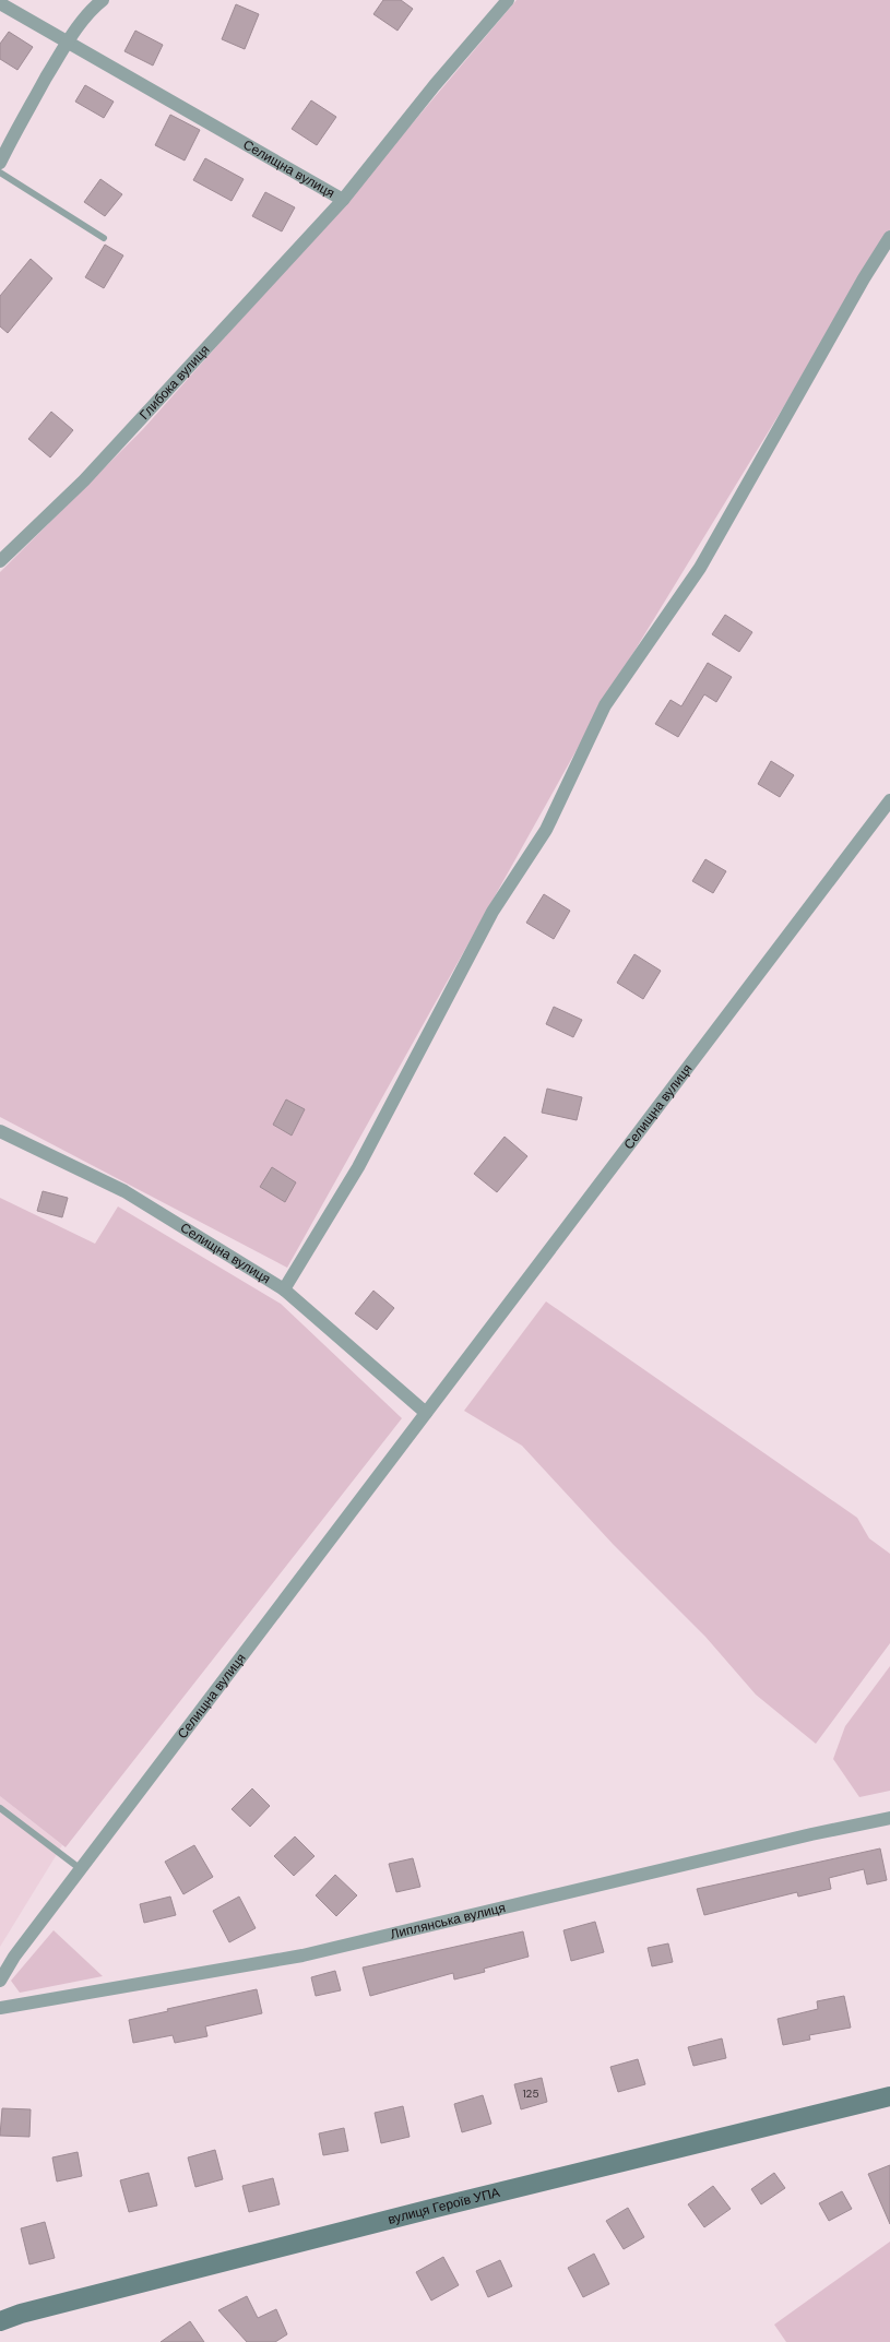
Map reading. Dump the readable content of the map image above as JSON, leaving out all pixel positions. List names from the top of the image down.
{
  "streets": {
    "street": [
      "Селищна вулиця",
      "Глибока вулиця",
      "Липлянська вулиця",
      "вулиця Героїв УПА"
    ]
  },
  "crossings": [
    ["Селищна вулиця", "Глибока вулиця"]
  ],
  "house_numbers": ["125"]
}
